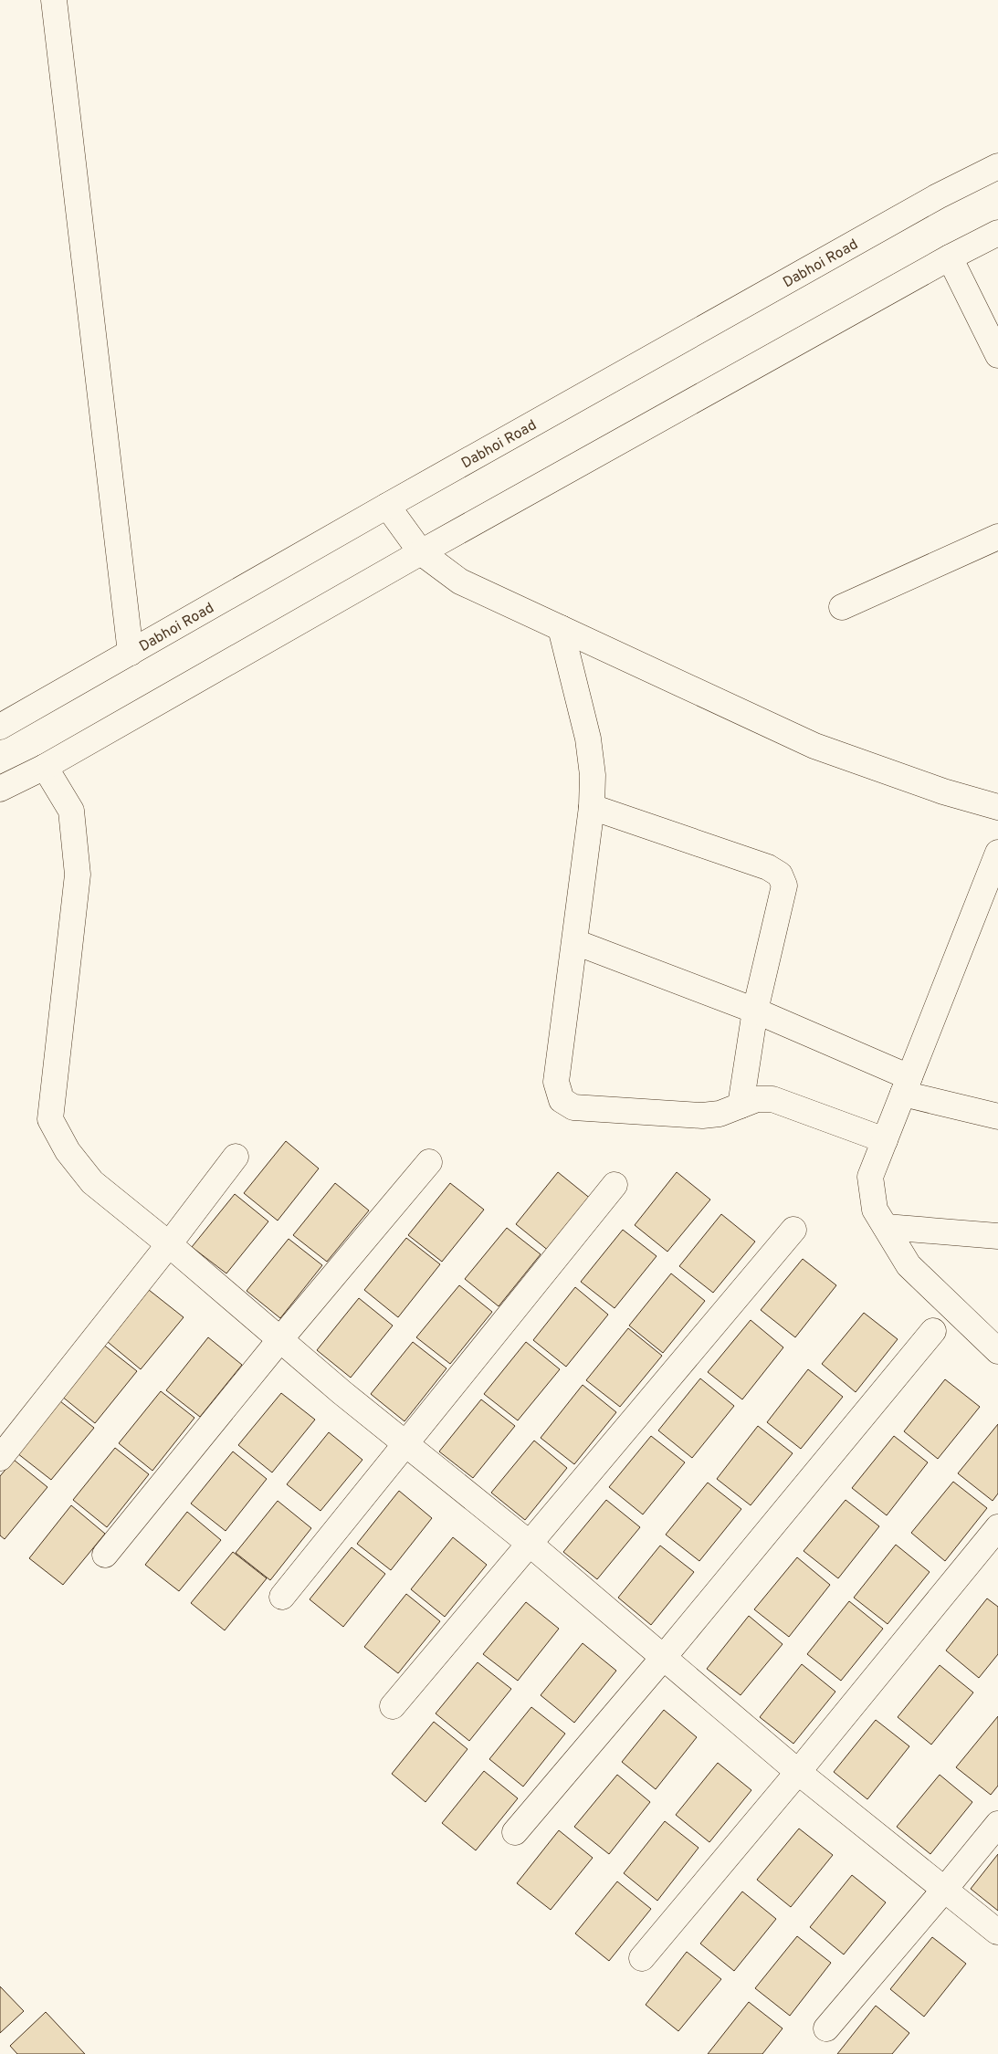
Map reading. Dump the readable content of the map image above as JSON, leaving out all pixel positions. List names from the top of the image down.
{
  "streets": {
    "street": ["Dabhoi Road"]
  }
}
